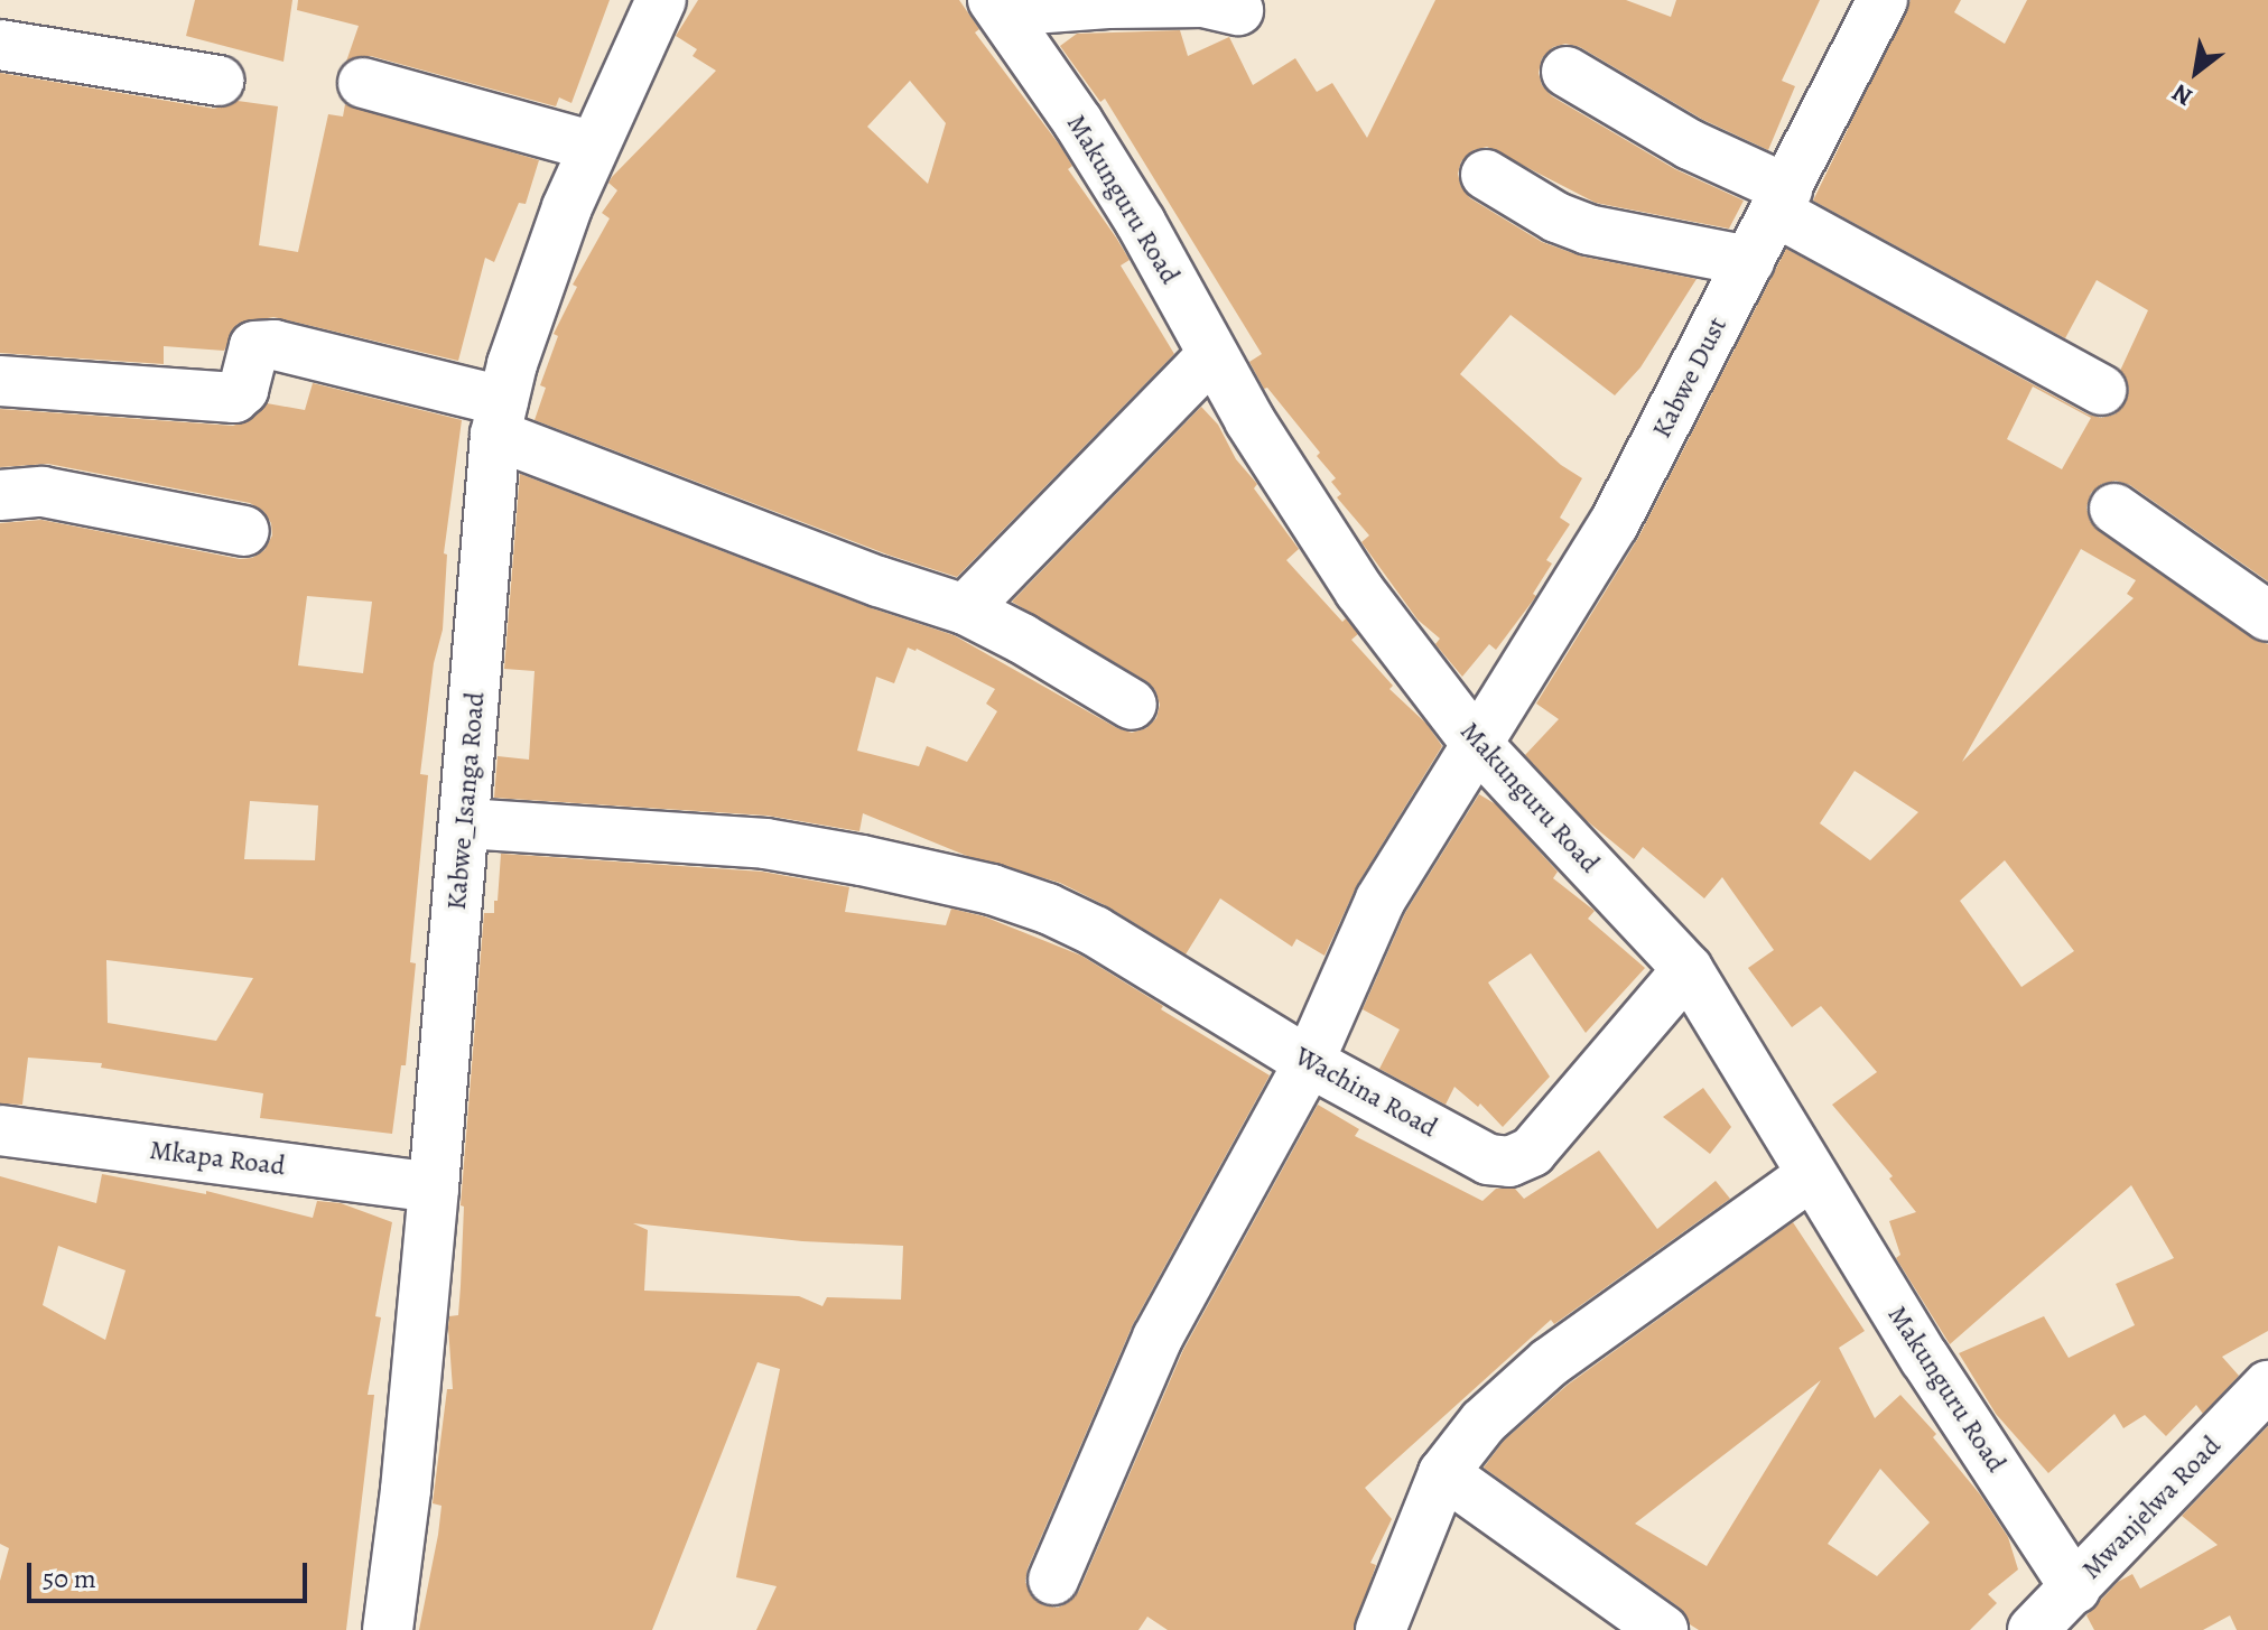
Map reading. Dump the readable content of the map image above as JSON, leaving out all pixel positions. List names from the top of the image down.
{
  "streets": {
    "street": [
      "Makunguru Road",
      "Kabwe Dust",
      "Kabwe_Isanga Road",
      "Wachina Road",
      "Mkapa Road",
      "Mwanjelwa Road"
    ]
  },
  "crossings": [
    ["Makunguru Road", "Kabwe Dust"],
    ["Makunguru Road", "Wachina Road"],
    ["Makunguru Road", "Mwanjelwa Road"],
    ["Kabwe Dust", "Wachina Road"],
    ["Kabwe_Isanga Road", "Wachina Road"],
    ["Kabwe_Isanga Road", "Mkapa Road"]
  ],
  "scale_bar": "50 m",
  "north": "bottom left"
}
